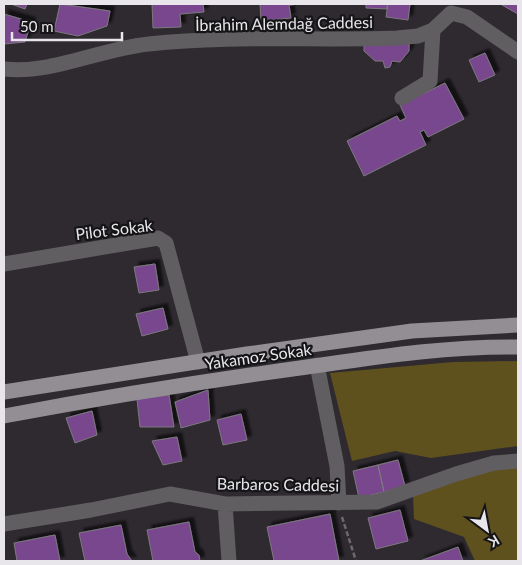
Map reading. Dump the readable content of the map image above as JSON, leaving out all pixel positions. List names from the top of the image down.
{
  "streets": {
    "main road": ["Yakamoz Sokak"],
    "street": ["İbrahim Alemdağ Caddesi", "Pilot Sokak", "Barbaros Caddesi"]
  },
  "crossings": [
    ["Pilot Sokak", "Yakamoz Sokak"]
  ],
  "scale_bar": "50 m",
  "north": "bottom right"
}
